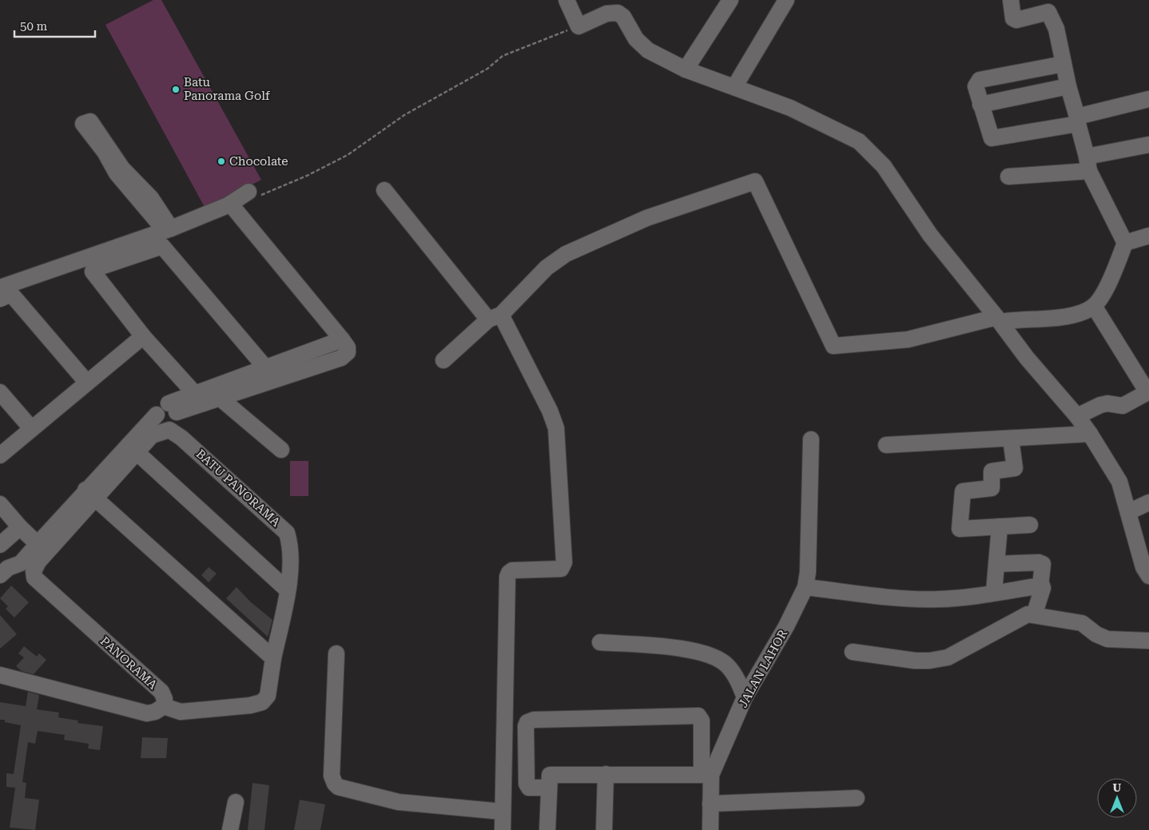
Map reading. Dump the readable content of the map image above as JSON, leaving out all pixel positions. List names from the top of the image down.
{
  "streets": {
    "street": ["BATU PANORAMA", "PANORAMA", "JALAN LAHOR"]
  },
  "crossings": [
    ["BATU PANORAMA", "PANORAMA"]
  ],
  "places": ["Batu Panorama Golf", "Chocolate"],
  "scale_bar": "50 m",
  "north": "top"
}
